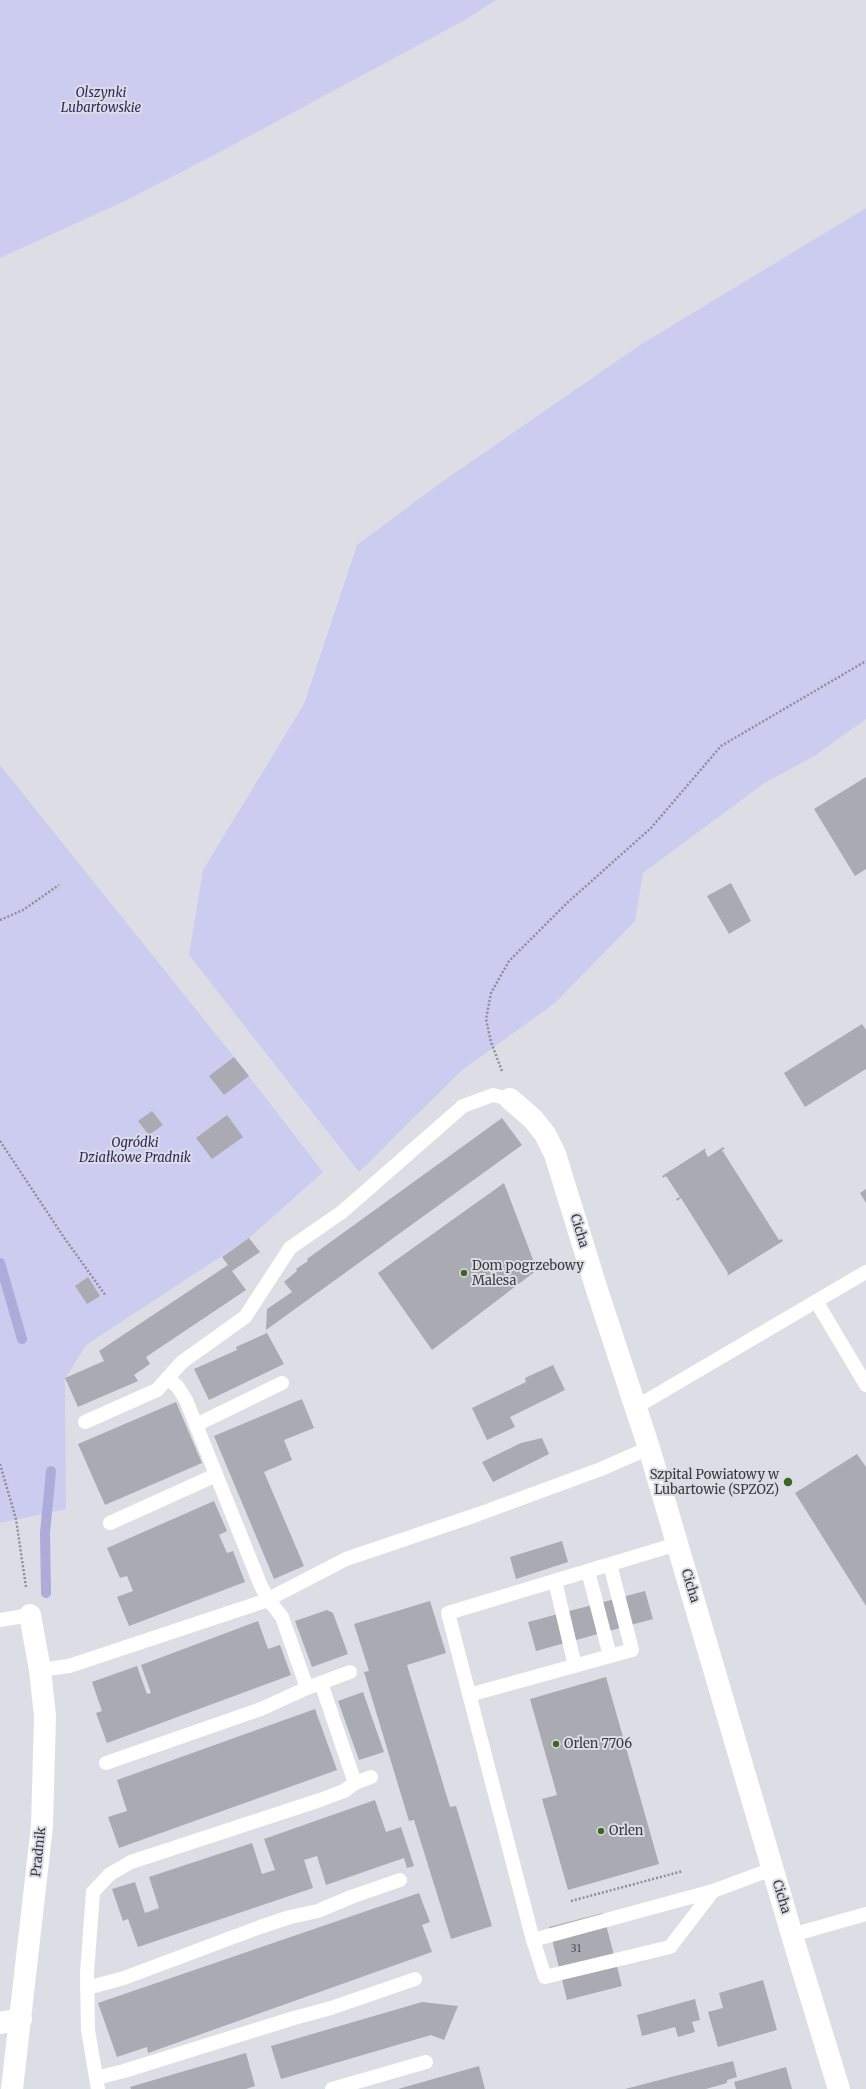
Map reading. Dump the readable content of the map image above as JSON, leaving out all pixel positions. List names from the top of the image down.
{
  "streets": {
    "street": ["Cicha", "Pradnik"]
  },
  "parks": ["Olszynki Lubartowskie", "Ogródki Działkowe Pradnik"],
  "places": [
    "Dom pogrzebowy Malesa",
    "Szpital Powiatowy w Lubartowie (SPZOZ)",
    "Orlen 7706",
    "Orlen"
  ],
  "house_numbers": ["31"]
}
